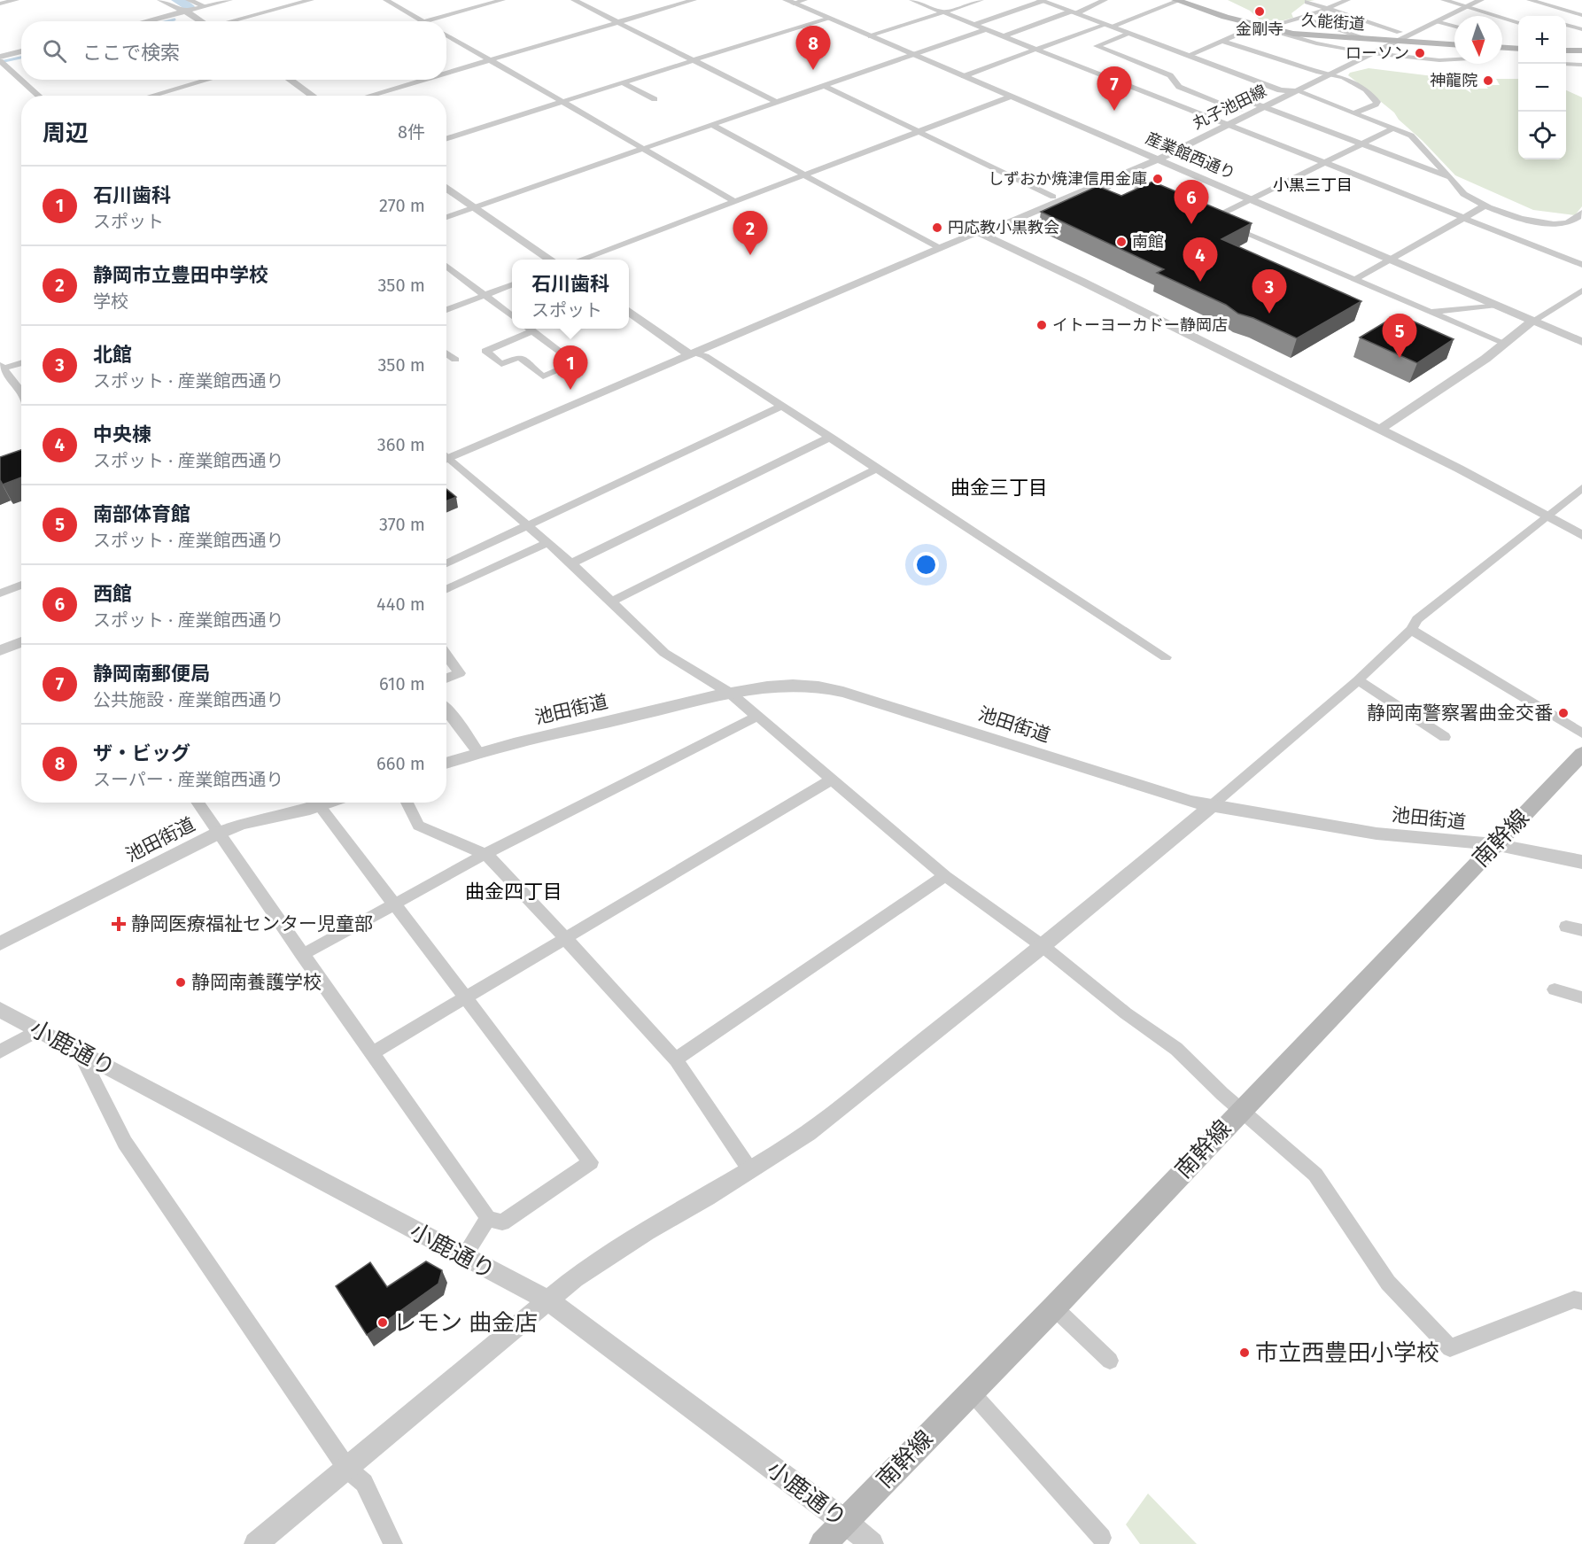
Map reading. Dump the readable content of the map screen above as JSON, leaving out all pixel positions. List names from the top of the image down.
{
  "streets": {
    "main road": ["久能街道", "南幹線"],
    "street": [
      "丸子池田線",
      "産業館西通り",
      "池田街道",
      "小鹿通り"
    ]
  },
  "crossings": [
    ["久能街道", "丸子池田線"],
    ["丸子池田線", "産業館西通り"],
    ["池田街道", "南幹線"],
    ["南幹線", "小鹿通り"]
  ],
  "districts": ["小黒三丁目", "曲金三丁目", "曲金四丁目"],
  "places": {
    "other": [
      "金剛寺",
      "ローソン",
      "神龍院",
      "しずおか焼津信用金庫",
      "円応教小黒教会",
      "南館",
      "イトーヨーカドー静岡店",
      "静岡南警察署曲金交番",
      "静岡南養護学校",
      "レモン 曲金店",
      "市立西豊田小学校"
    ],
    "health": ["静岡医療福祉センター児童部"]
  },
  "north": "bottom",
  "page": {
    "map_buttons": ["+", "−"],
    "search": "ここで検索",
    "pins": [
      "8",
      "7",
      "6",
      "2",
      "4",
      "3",
      "5",
      "1"
    ],
    "heading": ["周辺", "8件"],
    "list": [
      {
        "mark": "1",
        "name": "石川歯科",
        "note": "スポット",
        "value": "270 m"
      },
      {
        "mark": "2",
        "name": "静岡市立豊田中学校",
        "note": "学校",
        "value": "350 m"
      },
      {
        "mark": "3",
        "name": "北館",
        "note": "スポット · 産業館西通り",
        "value": "350 m"
      },
      {
        "mark": "4",
        "name": "中央棟",
        "note": "スポット · 産業館西通り",
        "value": "360 m"
      },
      {
        "mark": "5",
        "name": "南部体育館",
        "note": "スポット · 産業館西通り",
        "value": "370 m"
      },
      {
        "mark": "6",
        "name": "西館",
        "note": "スポット · 産業館西通り",
        "value": "440 m"
      },
      {
        "mark": "7",
        "name": "静岡南郵便局",
        "note": "公共施設 · 産業館西通り",
        "value": "610 m"
      },
      {
        "mark": "8",
        "name": "ザ・ビッグ",
        "note": "スーパー · 産業館西通り",
        "value": "660 m"
      }
    ],
    "popup": ["石川歯科", "スポット"]
  }
}
